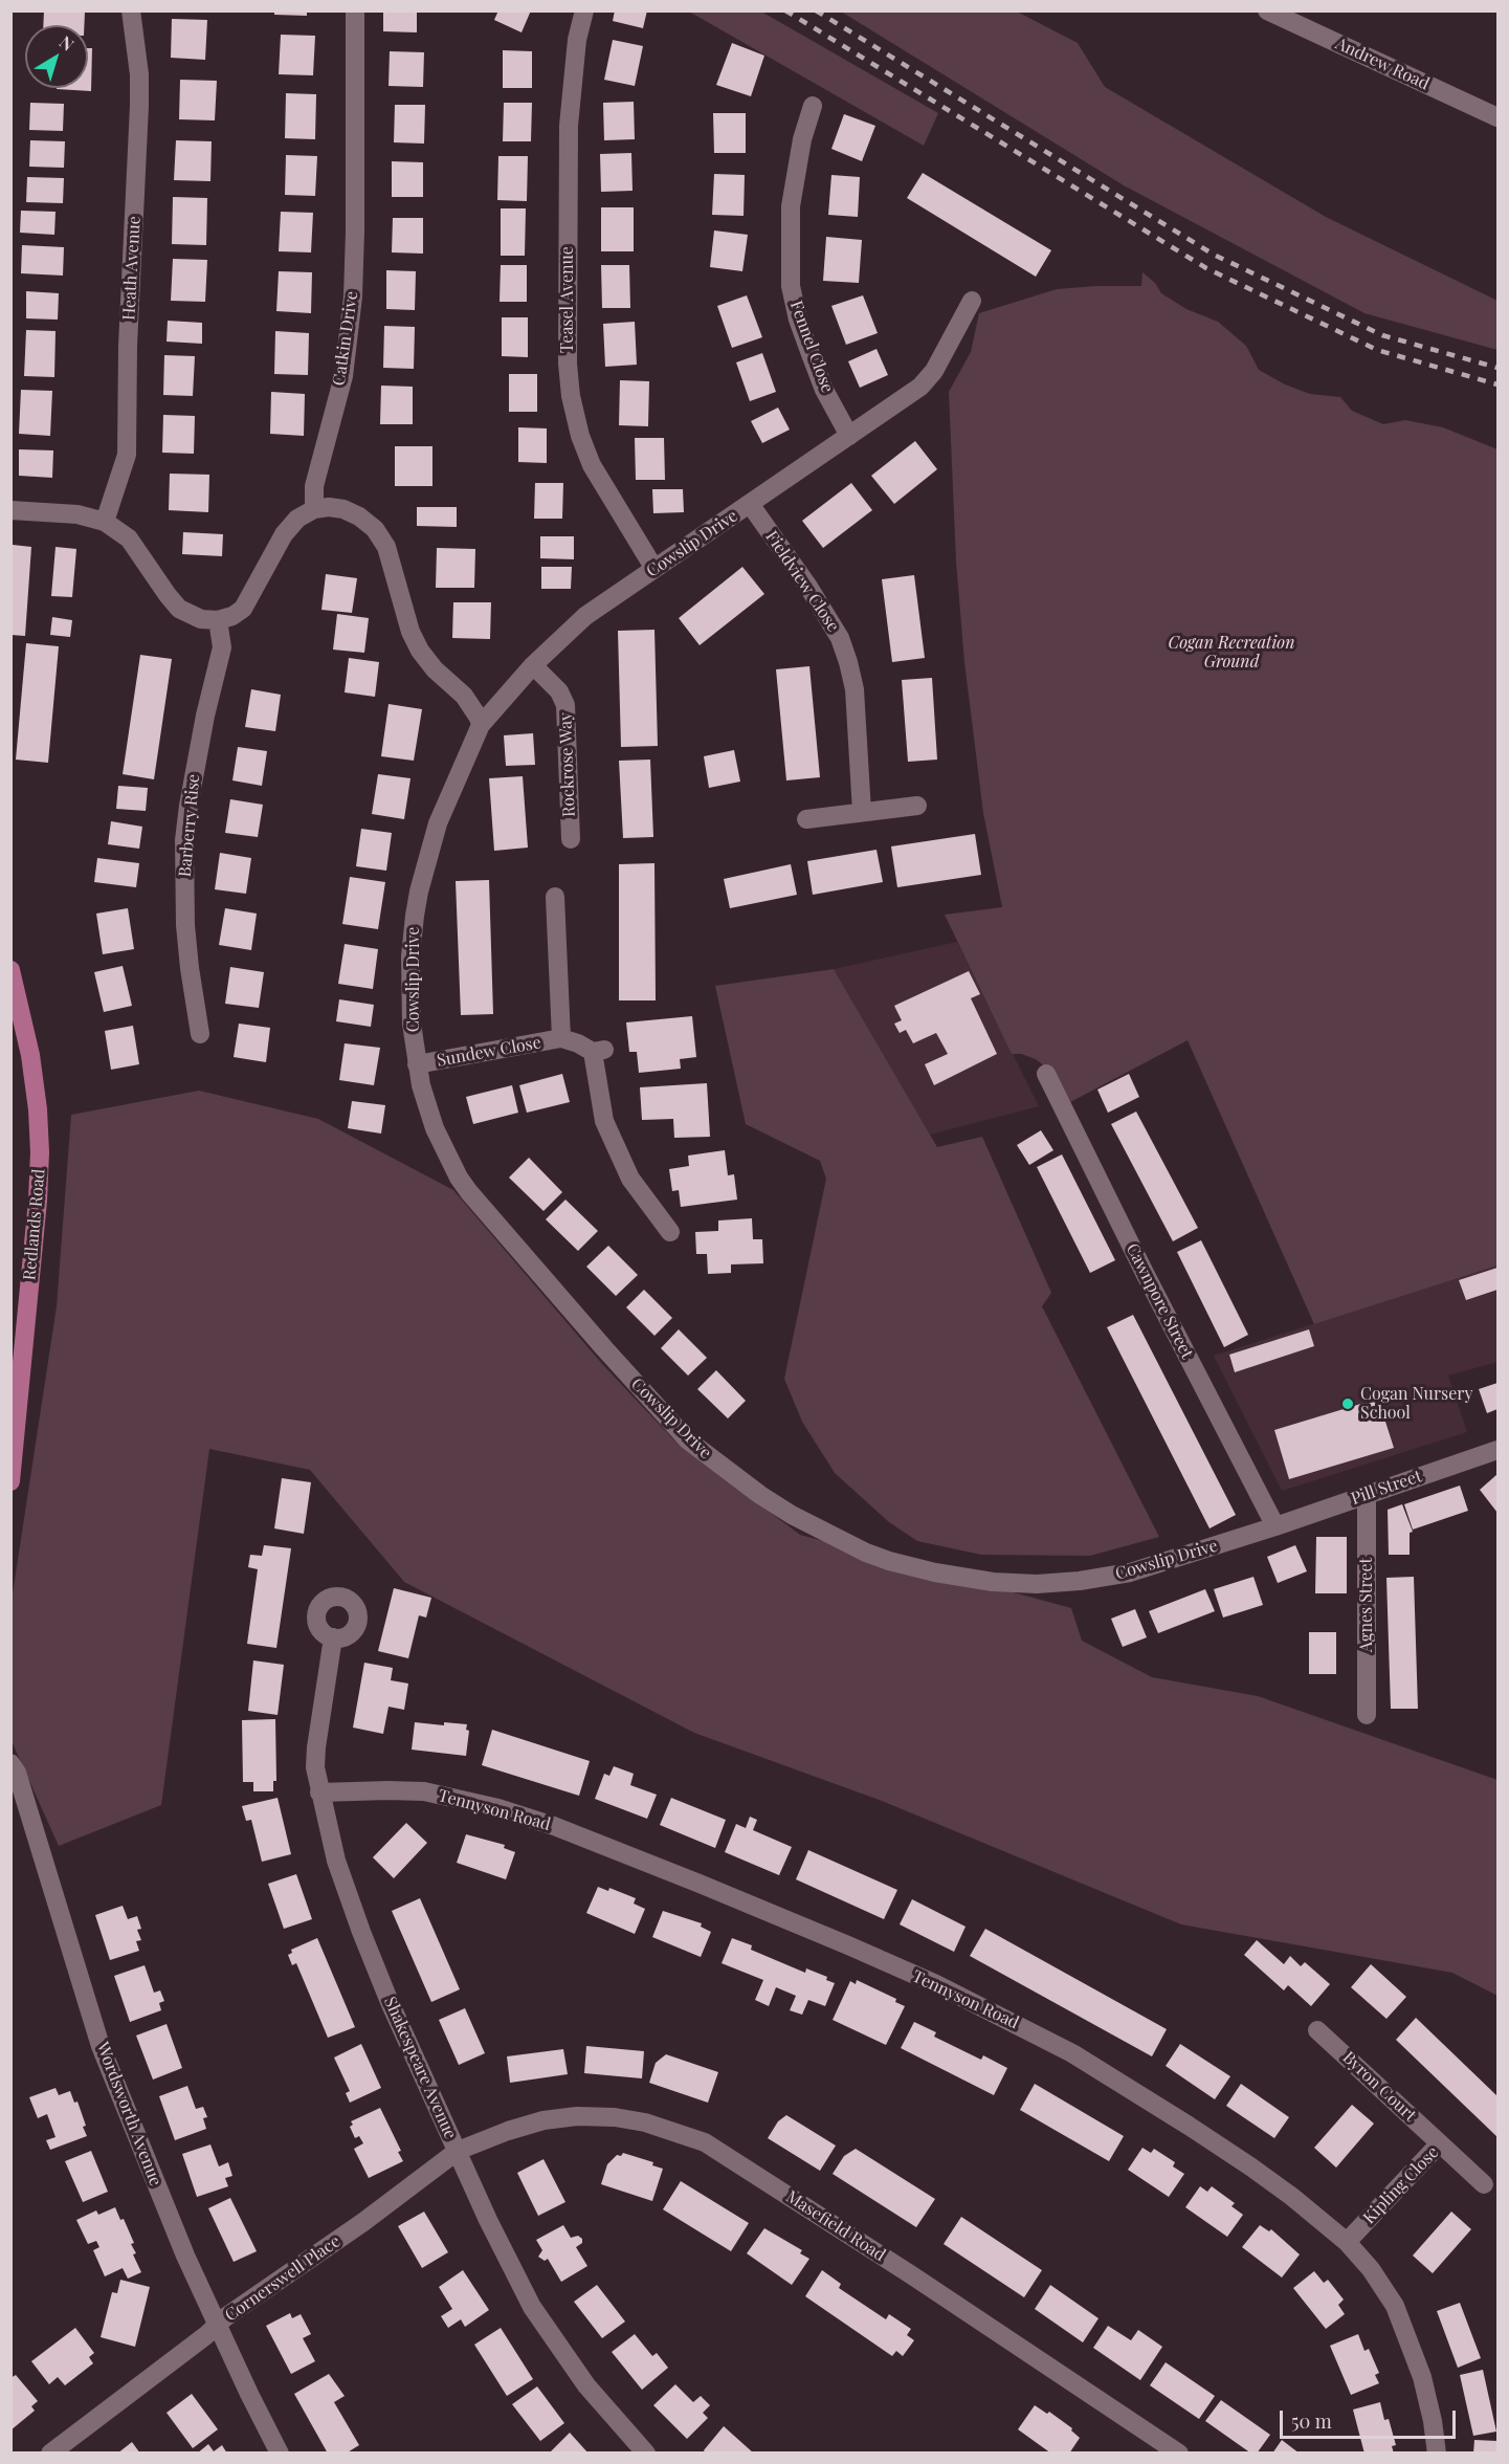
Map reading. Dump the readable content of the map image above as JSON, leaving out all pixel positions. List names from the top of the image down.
{
  "streets": {
    "main road": ["Redlands Road"],
    "street": [
      "Andrew Road",
      "Heath Avenue",
      "Teasel Avenue",
      "Catkin Drive",
      "Fennel Close",
      "Cowslip Drive",
      "Fieldview Close",
      "Rockrose Way",
      "Barberry Rise",
      "Sundew Close",
      "Cawnpore Street",
      "Pill Street",
      "Agnes Street",
      "Tennyson Road",
      "Shakespeare Avenue",
      "Byron Court",
      "Wordsworth Avenue",
      "Kipling Close",
      "Masefield Road",
      "Cornerswell Place"
    ]
  },
  "crossings": [
    ["Teasel Avenue", "Cowslip Drive"],
    ["Fennel Close", "Cowslip Drive"],
    ["Cowslip Drive", "Fieldview Close"],
    ["Cowslip Drive", "Rockrose Way"],
    ["Cowslip Drive", "Sundew Close"],
    ["Cowslip Drive", "Cawnpore Street"],
    ["Cowslip Drive", "Pill Street"],
    ["Cawnpore Street", "Pill Street"],
    ["Pill Street", "Agnes Street"],
    ["Tennyson Road", "Shakespeare Avenue"],
    ["Tennyson Road", "Kipling Close"],
    ["Shakespeare Avenue", "Masefield Road"],
    ["Shakespeare Avenue", "Cornerswell Place"],
    ["Byron Court", "Kipling Close"],
    ["Wordsworth Avenue", "Cornerswell Place"],
    ["Masefield Road", "Cornerswell Place"]
  ],
  "parks": ["Cogan Recreation Ground"],
  "places": ["Cogan Nursery School"],
  "scale_bar": "50 m",
  "north": "top right"
}
